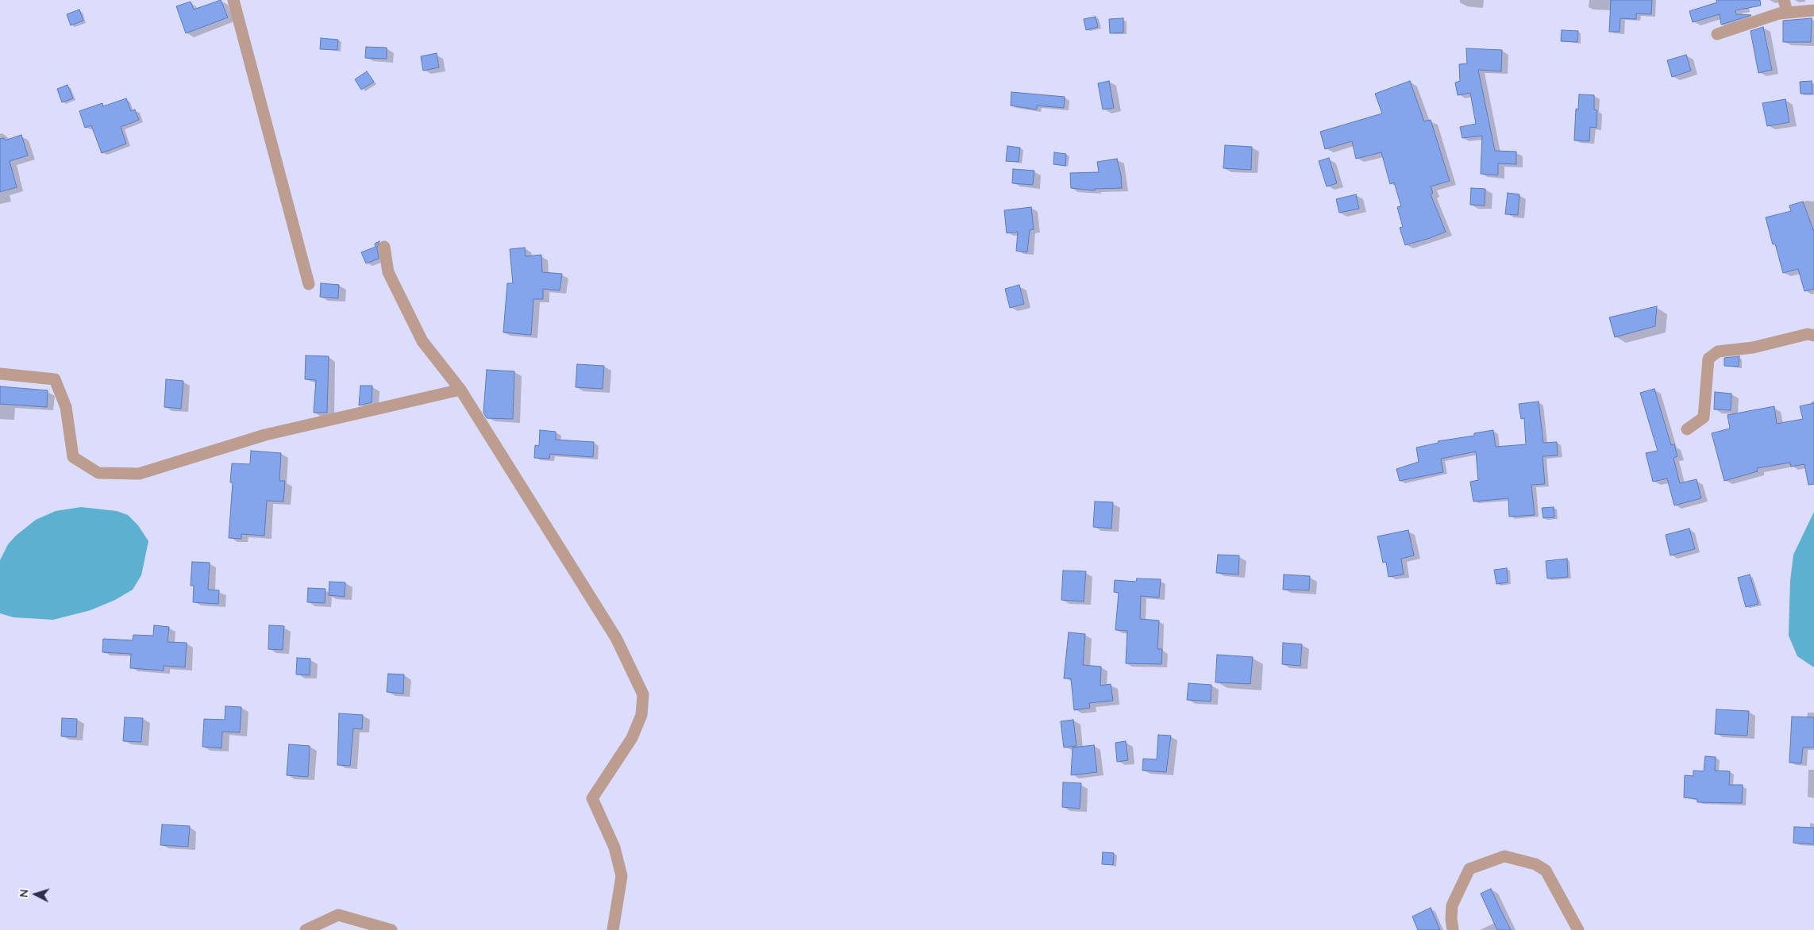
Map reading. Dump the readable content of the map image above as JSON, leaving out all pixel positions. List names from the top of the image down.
{
  "north": "left"
}
